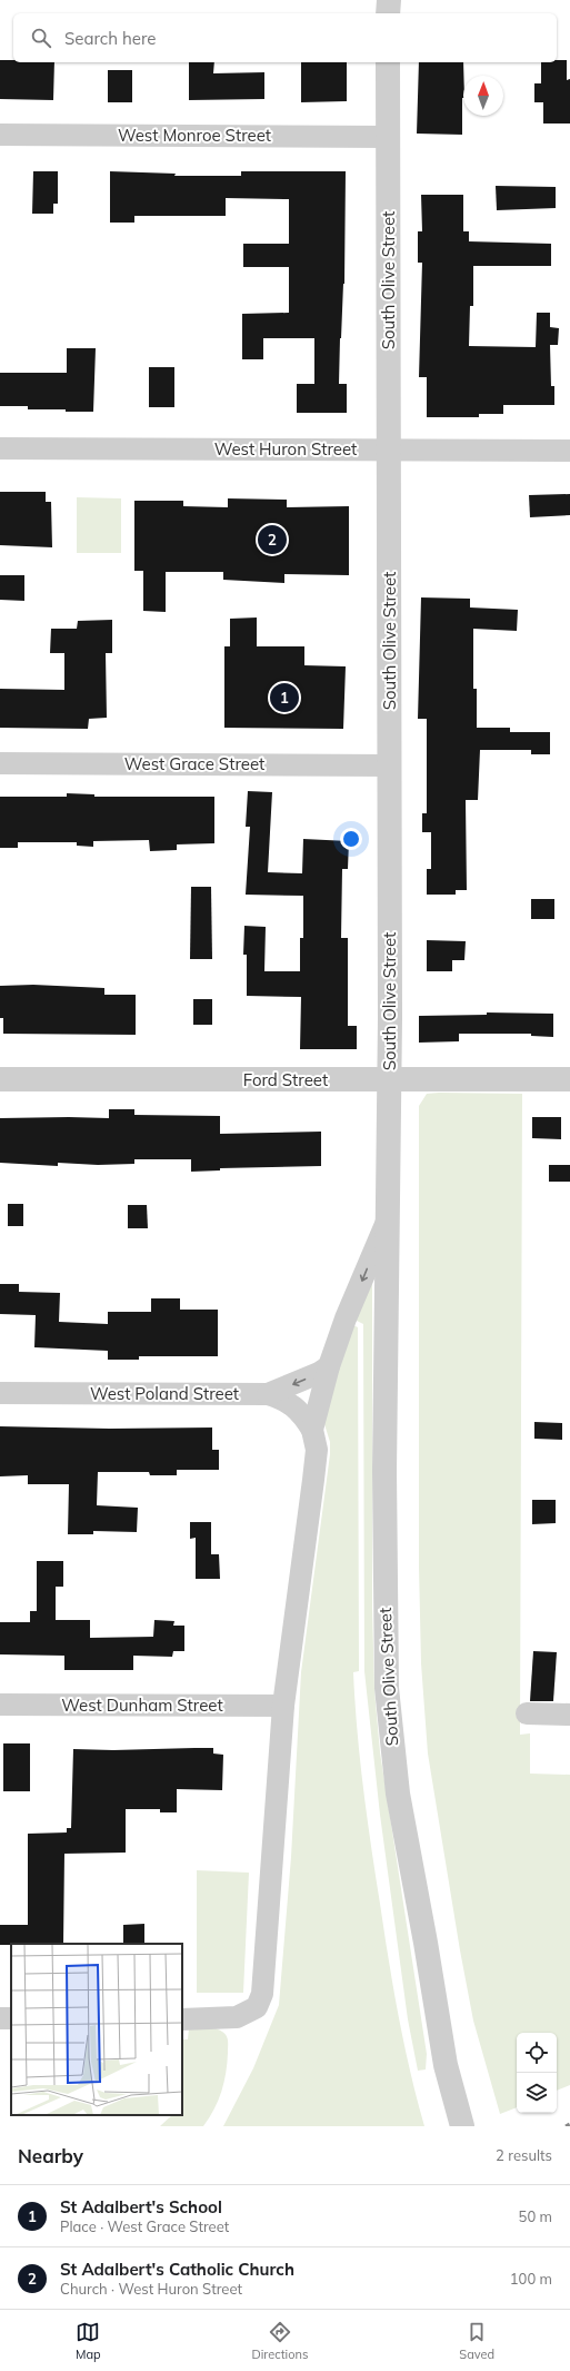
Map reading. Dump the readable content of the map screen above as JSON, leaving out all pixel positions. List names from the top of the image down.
{
  "streets": {
    "street": [
      "West Monroe Street",
      "South Olive Street",
      "West Huron Street",
      "West Grace Street",
      "Ford Street",
      "West Poland Street",
      "West Dunham Street"
    ]
  },
  "crossings": [
    ["West Monroe Street", "South Olive Street"],
    ["South Olive Street", "West Huron Street"],
    ["South Olive Street", "West Grace Street"],
    ["South Olive Street", "Ford Street"],
    ["South Olive Street", "West Poland Street"],
    ["South Olive Street", "West Dunham Street"]
  ],
  "north": "top",
  "page": {
    "search": "Search here",
    "pins": ["2", "1"],
    "heading": ["Nearby", "2 results"],
    "list": [
      {
        "mark": "1",
        "name": "St Adalbert's School",
        "note": "Place · West Grace Street",
        "value": "50 m"
      },
      {
        "mark": "2",
        "name": "St Adalbert's Catholic Church",
        "note": "Church · West Huron Street",
        "value": "100 m"
      }
    ],
    "nav": ["Map", "Directions", "Saved"]
  }
}
